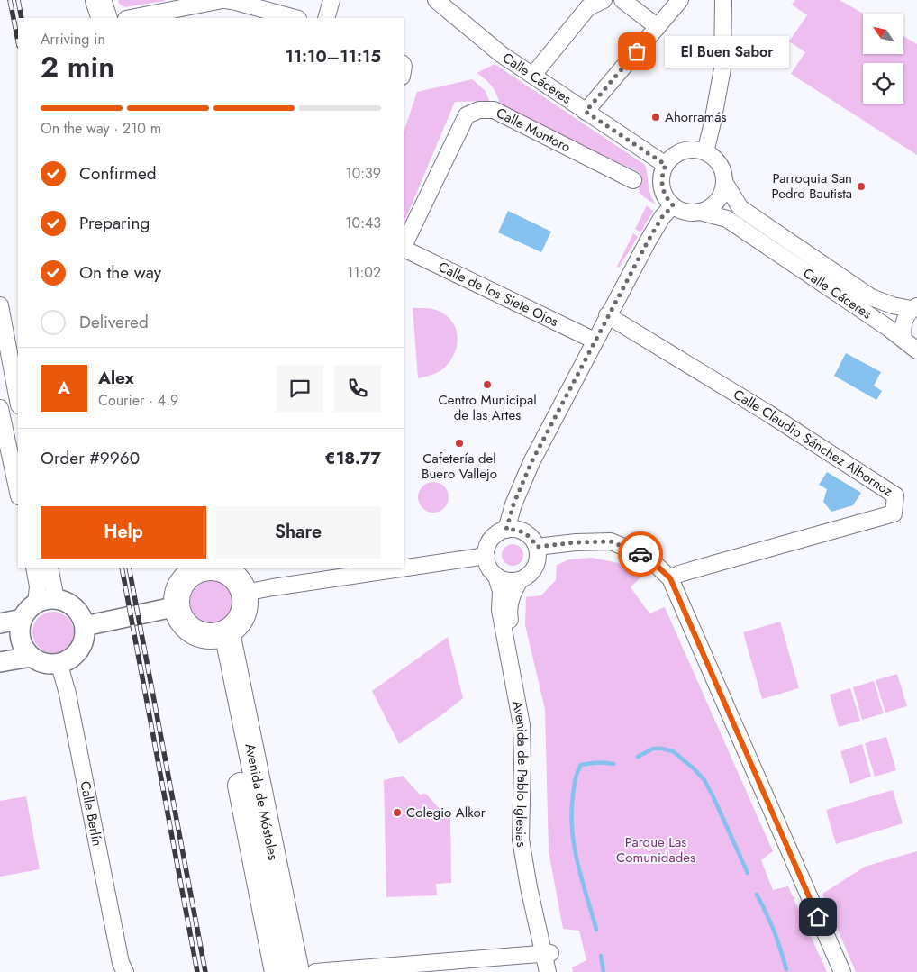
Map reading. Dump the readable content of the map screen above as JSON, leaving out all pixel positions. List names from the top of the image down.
{
  "streets": {
    "main road": ["Avenida de Móstoles"],
    "street": [
      "Calle Cáceres",
      "Calle Montoro",
      "Calle de los Siete Ojos",
      "Calle Claudio Sánchez Albornoz",
      "Avenida de Pablo Iglesias",
      "Calle Berlín"
    ]
  },
  "parks": ["Parque Las Comunidades"],
  "places": [
    "El Buen Sabor",
    "Ahorramás",
    "Parroquia San Pedro Bautista",
    "Centro Municipal de las Artes",
    "Cafetería del Buero Vallejo",
    "Colegio Alkor"
  ],
  "north": "top left",
  "page": {
    "heading": ["2 min", "Arriving in", "11:10–11:15"],
    "panel": [
      "Alex",
      "Courier · 4.9",
      "Order #9960",
      "€18.77"
    ],
    "bubble": "El Buen Sabor",
    "bar": "On the way · 210 m",
    "list": [
      ["Confirmed", "10:39"],
      ["Preparing", "10:43"],
      ["On the way", "11:02"],
      "Delivered"
    ],
    "round": "A",
    "buttons": ["Help", "Share"]
  }
}
